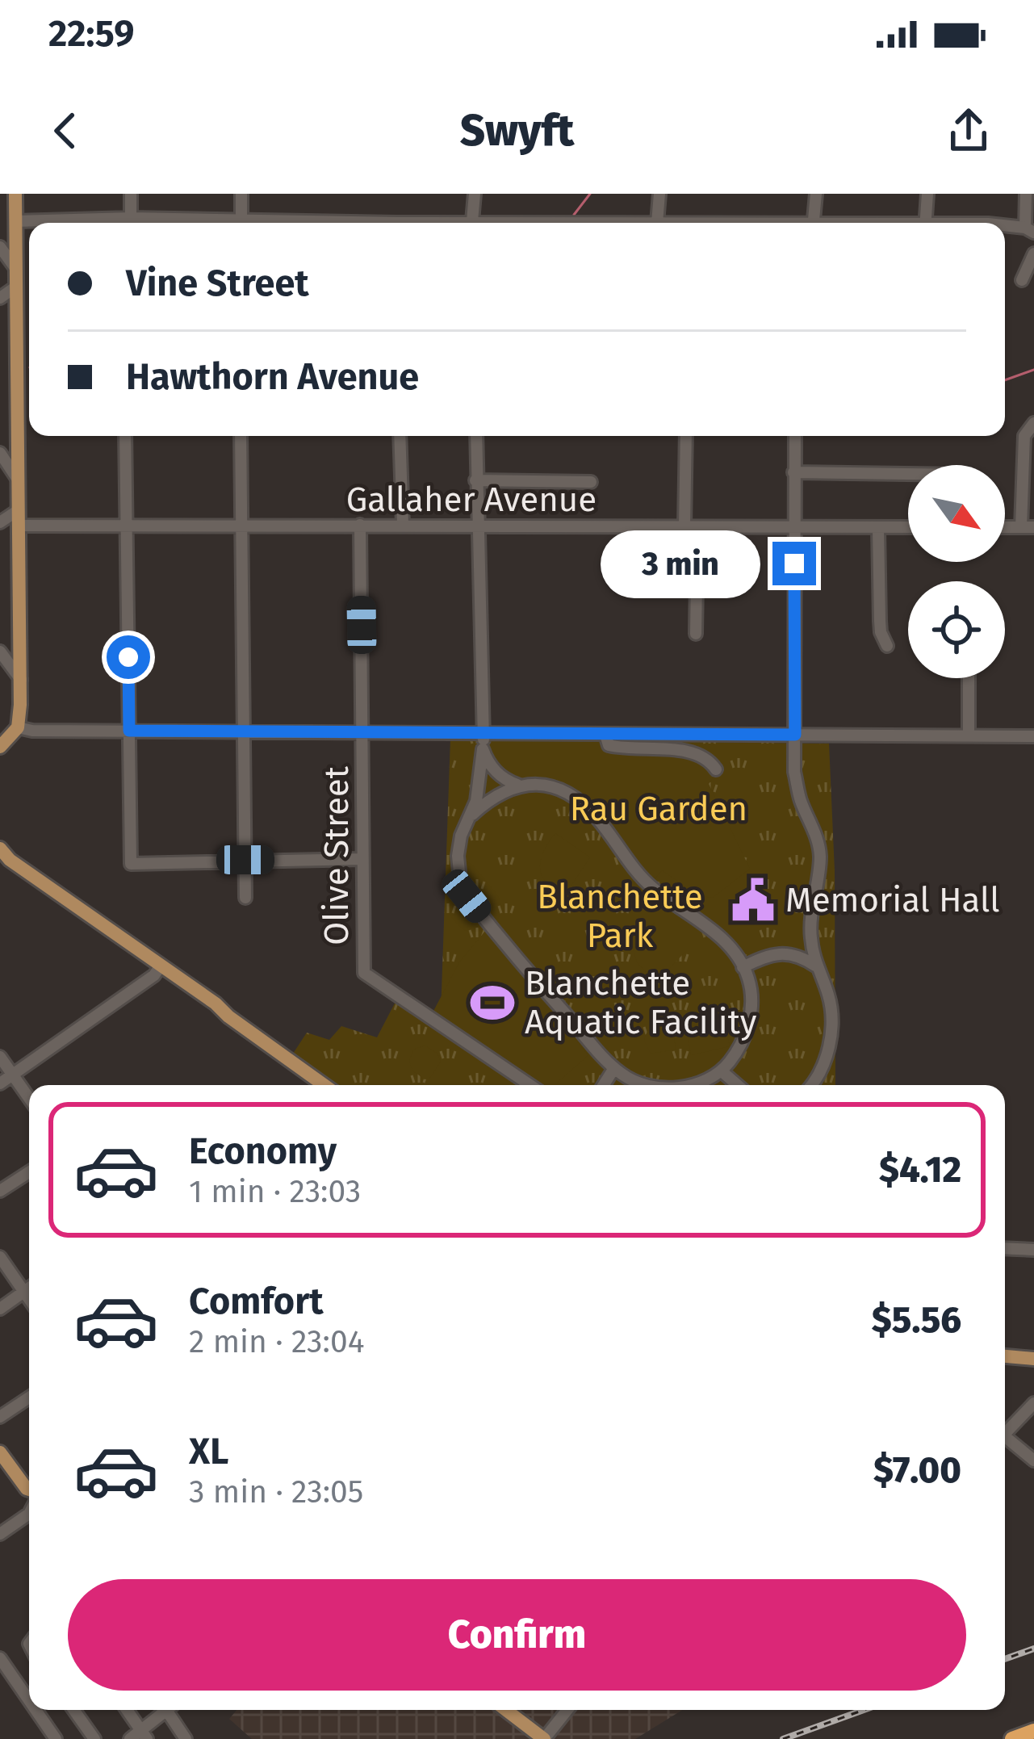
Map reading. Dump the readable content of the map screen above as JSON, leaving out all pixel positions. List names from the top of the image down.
{
  "streets": {
    "street": ["Gallaher Avenue", "Olive Street"]
  },
  "crossings": [
    ["Gallaher Avenue", "Olive Street"]
  ],
  "parks": ["Rau Garden", "Blanchette Park"],
  "places": {
    "public building": ["Memorial Hall"],
    "sports": ["Blanchette Aquatic Facility"]
  },
  "north": "bottom right",
  "page": {
    "status": "22:59",
    "header": "Swyft",
    "banner": ["Vine Street", "Hawthorn Avenue"],
    "bubble": "3 min",
    "list": [
      {
        "name": "Economy",
        "note": "1 min · 23:03",
        "value": "$4.12"
      },
      {
        "name": "Comfort",
        "note": "2 min · 23:04",
        "value": "$5.56"
      },
      {
        "name": "XL",
        "note": "3 min · 23:05",
        "value": "$7.00"
      }
    ],
    "buttons": "Confirm"
  }
}
